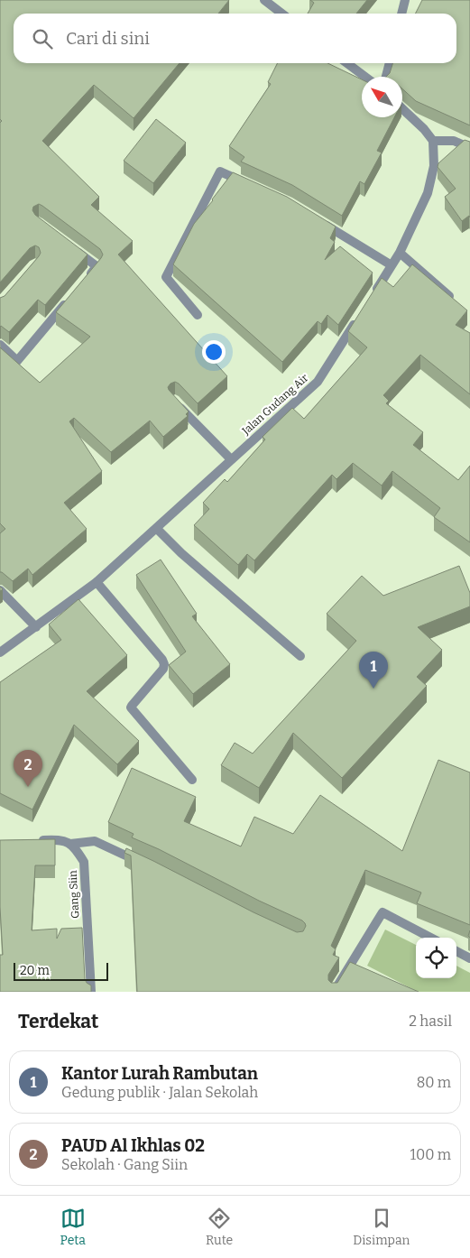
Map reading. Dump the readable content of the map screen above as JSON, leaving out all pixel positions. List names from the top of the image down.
{
  "streets": {
    "street": ["Jalan Gudang Air", "Gang Siin"]
  },
  "scale_bar": "20 m",
  "north": "top left",
  "page": {
    "search": "Cari di sini",
    "pins": ["1", "2"],
    "scale": "20 m",
    "heading": ["Terdekat", "2 hasil"],
    "list": [
      {
        "mark": "1",
        "name": "Kantor Lurah Rambutan",
        "note": "Gedung publik · Jalan Sekolah",
        "value": "80 m"
      },
      {
        "mark": "2",
        "name": "PAUD Al Ikhlas 02",
        "note": "Sekolah · Gang Siin",
        "value": "100 m"
      }
    ],
    "nav": ["Peta", "Rute", "Disimpan"]
  }
}
